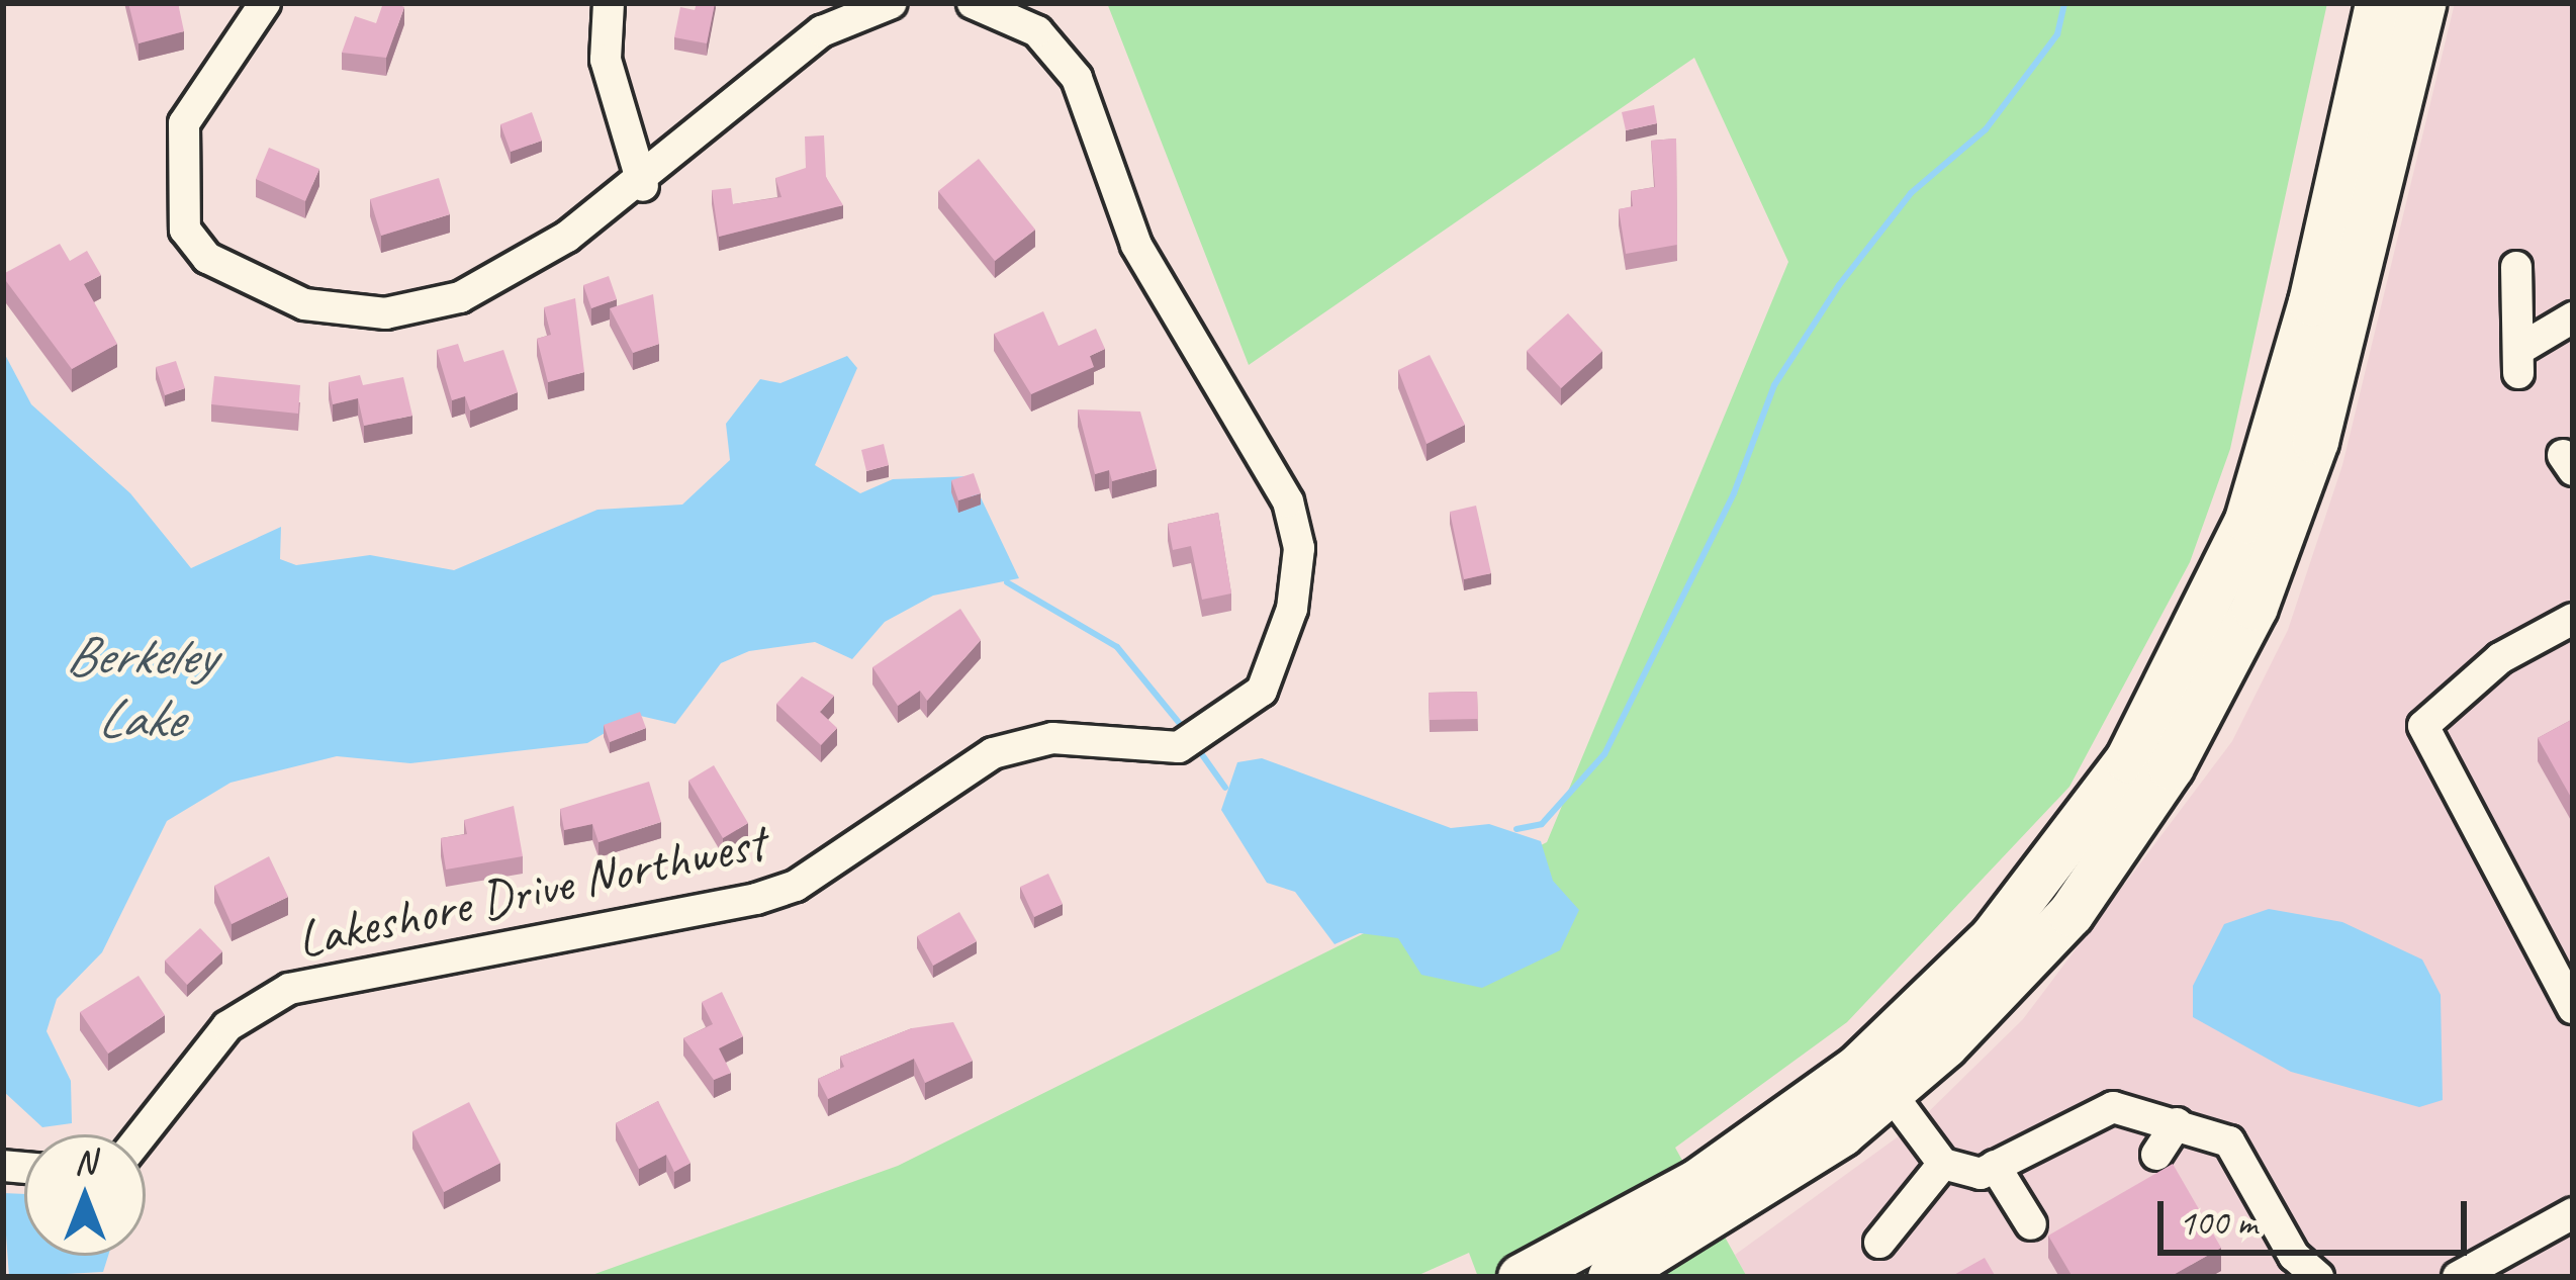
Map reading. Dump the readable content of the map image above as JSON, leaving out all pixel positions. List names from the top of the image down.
{
  "streets": {
    "street": ["Lakeshore Drive Northwest"]
  },
  "water": ["Berkeley Lake"],
  "scale_bar": "100 m",
  "north": "top"
}
